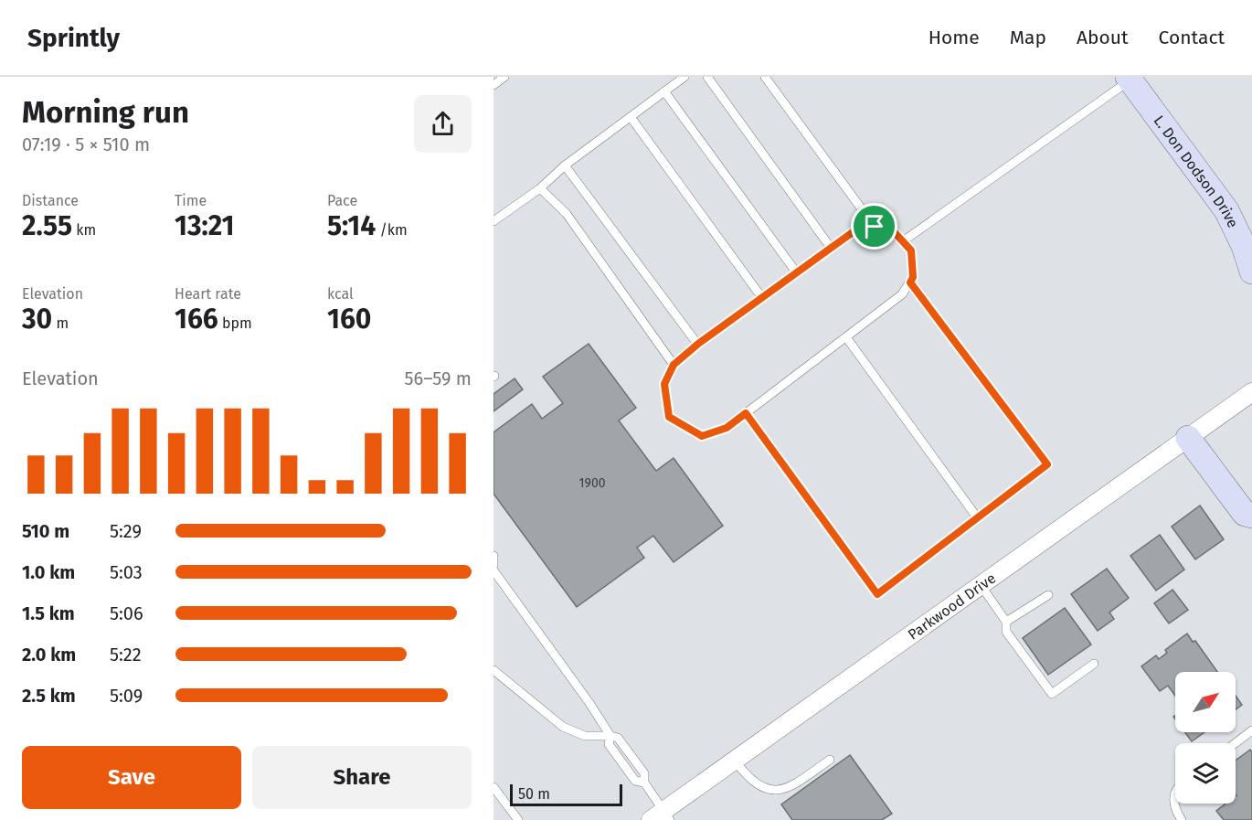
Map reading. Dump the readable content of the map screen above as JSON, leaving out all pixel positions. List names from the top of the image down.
{
  "streets": {
    "street": ["L. Don Dodson Drive", "Parkwood Drive"]
  },
  "house_numbers": ["1900"],
  "scale_bar": "50 m",
  "north": "top right",
  "page": {
    "header": "Sprintly",
    "nav": [
      "Home",
      "Map",
      "About",
      "Contact"
    ],
    "heading": ["Morning run", "07:19 · 5 × 510 m"],
    "stats": [
      ["Distance", "2.55 km"],
      ["Time", "13:21"],
      ["Pace", "5:14 /km"],
      ["Elevation", "30 m"],
      ["Heart rate", "166 bpm"],
      ["kcal", "160"]
    ],
    "chart": ["Elevation", "56–59 m"],
    "list": [
      {
        "name": "510 m",
        "note": "5:29"
      },
      {
        "name": "1.0 km",
        "note": "5:03"
      },
      {
        "name": "1.5 km",
        "note": "5:06"
      },
      {
        "name": "2.0 km",
        "note": "5:22"
      },
      {
        "name": "2.5 km",
        "note": "5:09"
      }
    ],
    "buttons": ["Save", "Share"],
    "scale": "50 m"
  }
}
